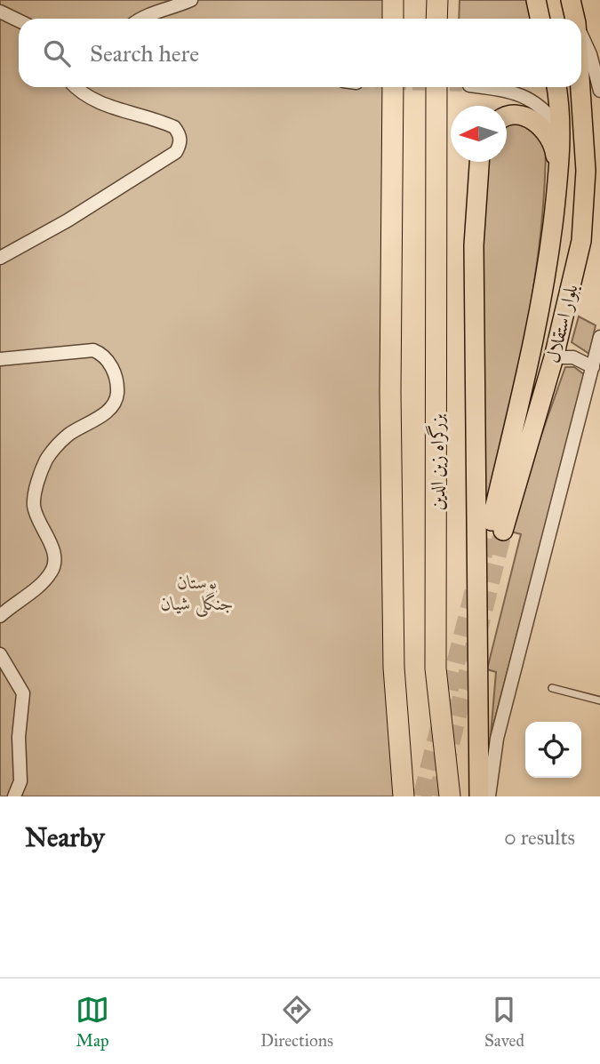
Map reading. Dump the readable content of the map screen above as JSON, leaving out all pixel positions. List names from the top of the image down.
{
  "streets": {
    "highway": ["بزرگراه زین الدین"],
    "main road": ["بلوار استقلال"]
  },
  "parks": ["بوستان جنگلی شیان"],
  "north": "left",
  "page": {
    "search": "Search here",
    "heading": ["Nearby", "0 results"],
    "nav": ["Map", "Directions", "Saved"]
  }
}
